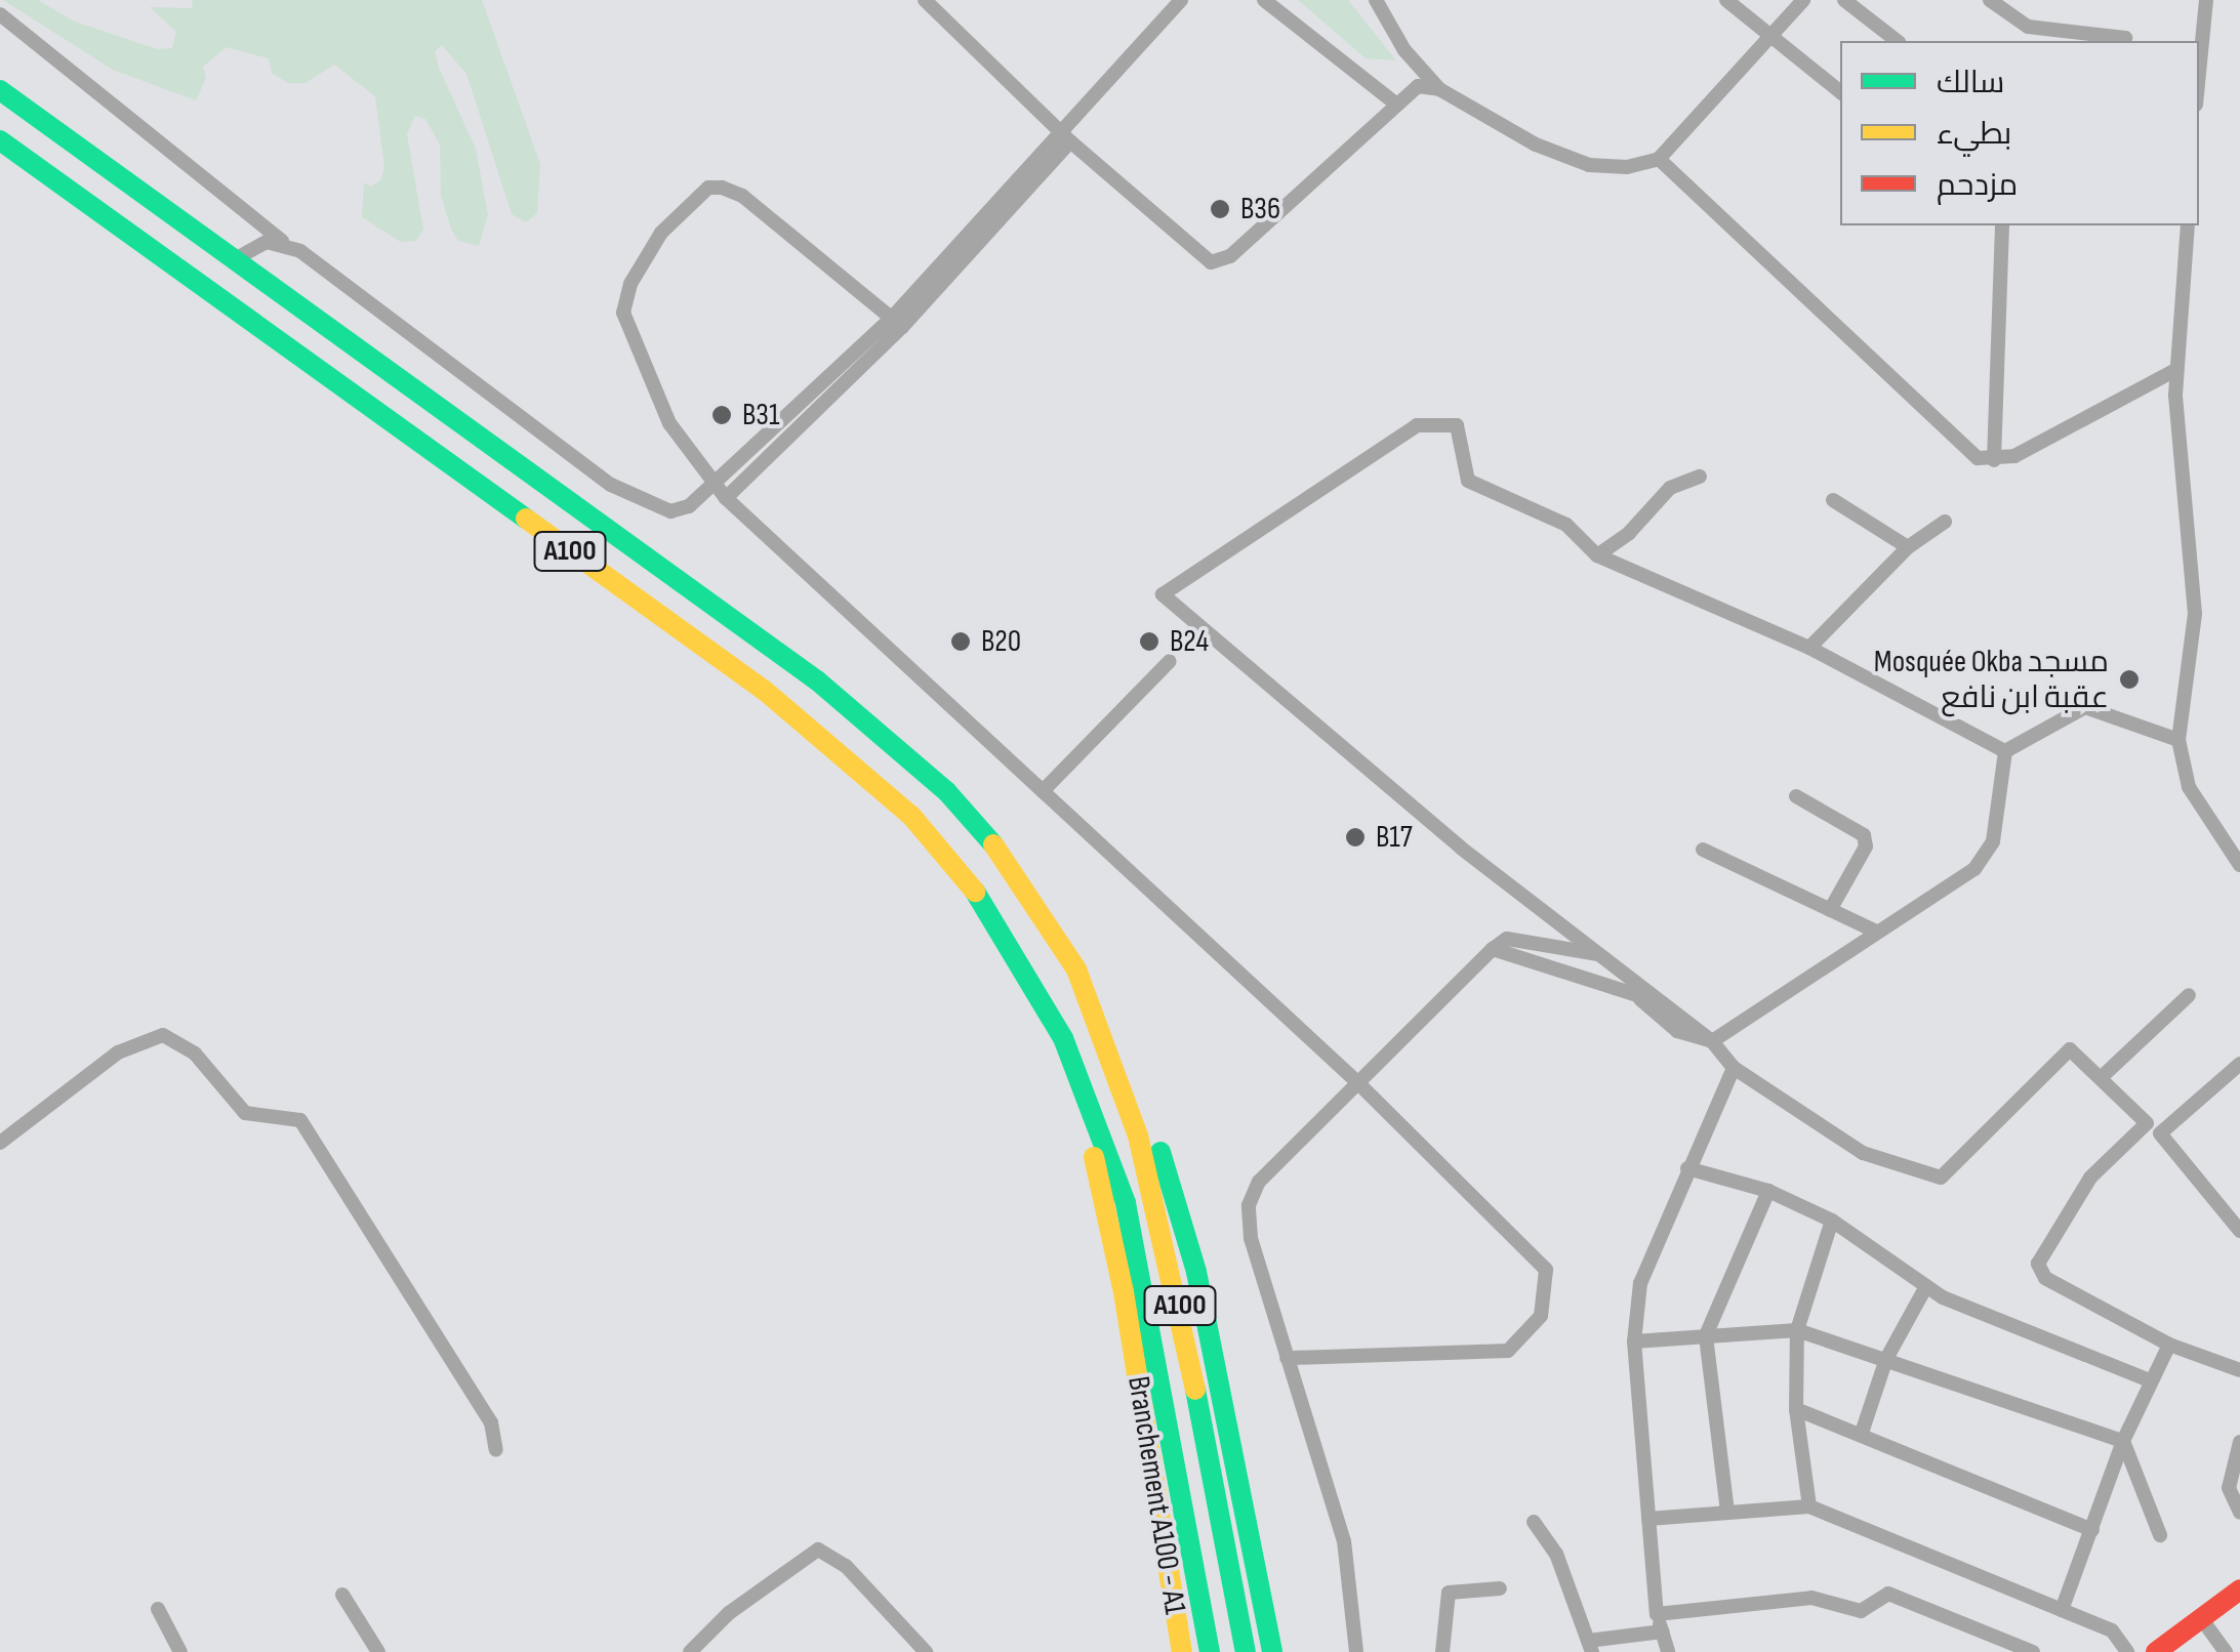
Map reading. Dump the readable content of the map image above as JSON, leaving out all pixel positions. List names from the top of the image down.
{
  "streets": {
    "main road": ["A100", "Branchement A100 - A1"]
  },
  "crossings": [
    ["A100", "Branchement A100 - A1"]
  ],
  "places": [
    "B36",
    "B31",
    "B20",
    "B24",
    "Mosquée Okba مسجد عقبة ابن نافع",
    "B17"
  ],
  "legend": ["سالك", "بطيء", "مزدحم"]
}
